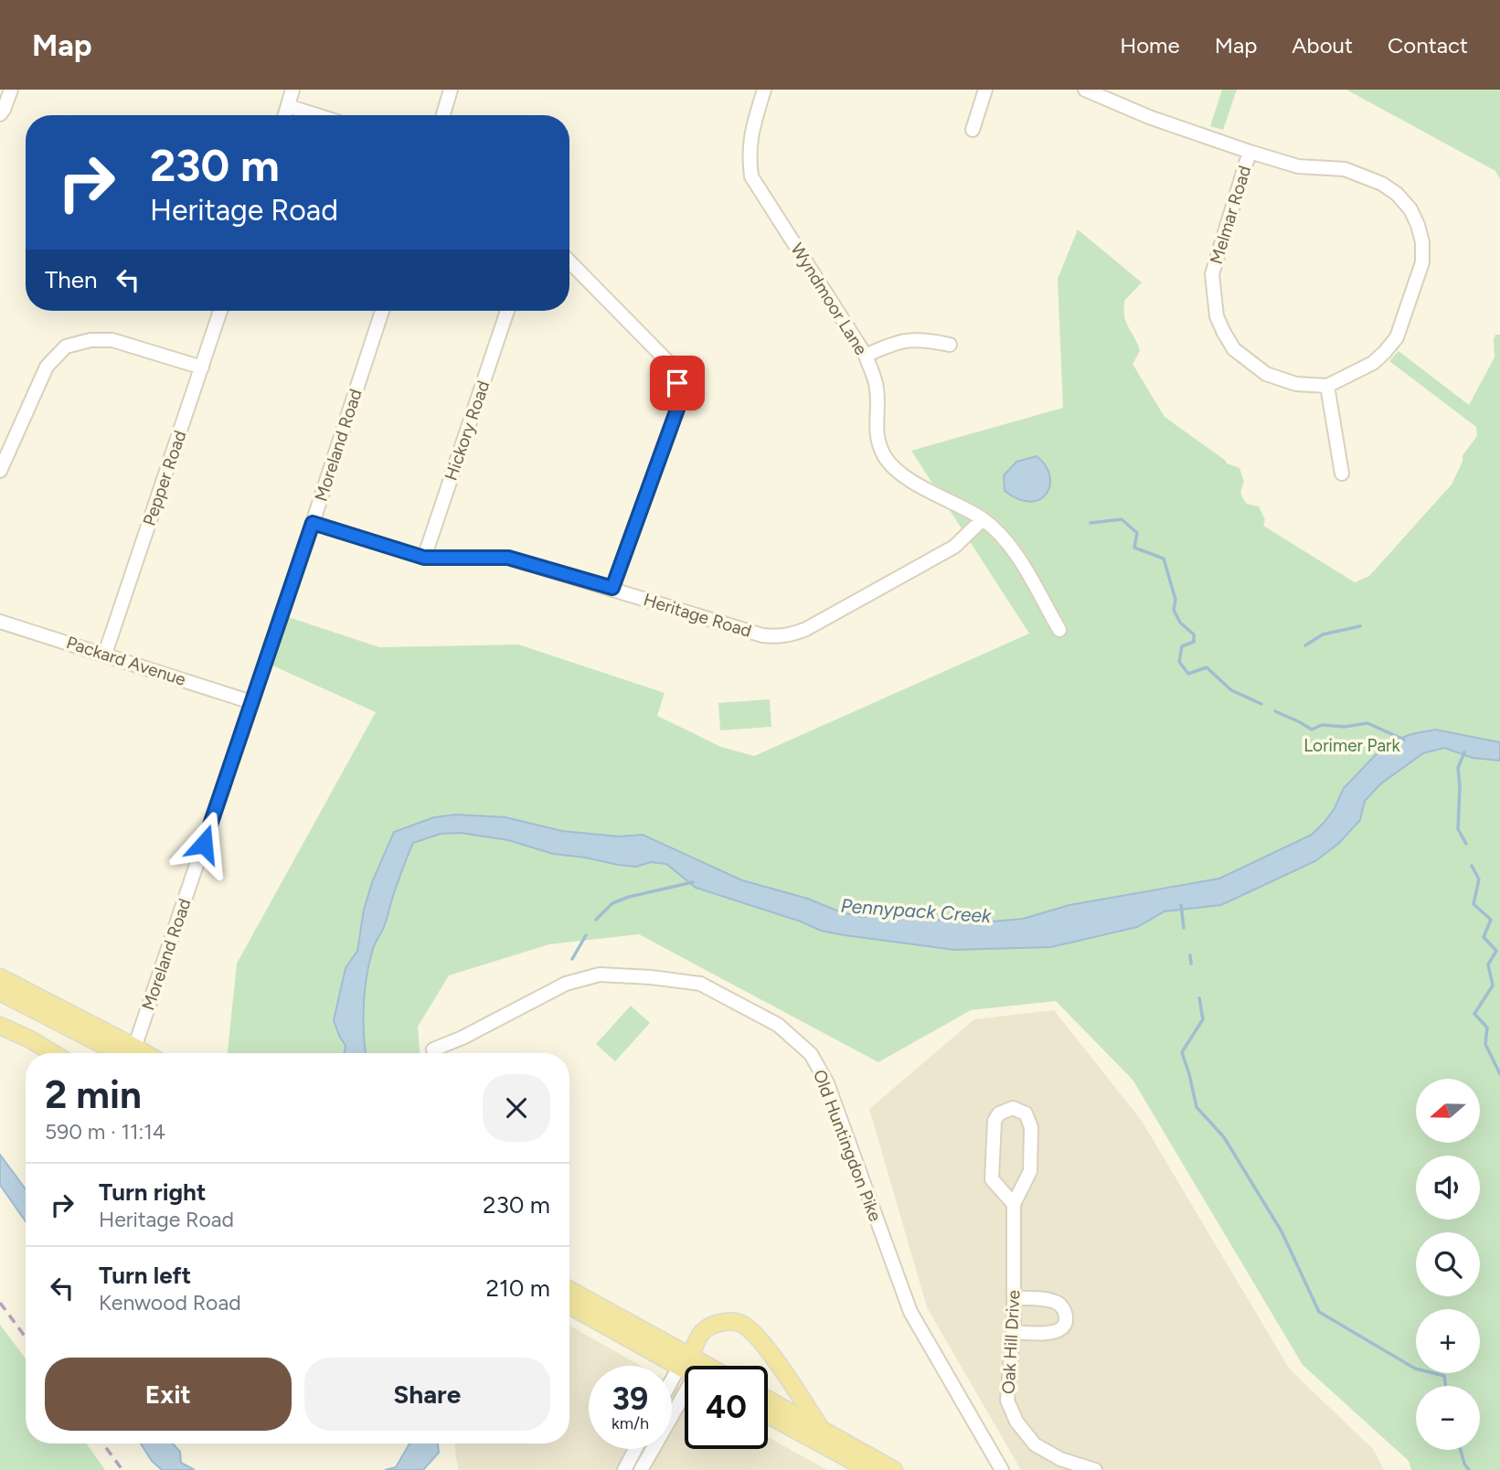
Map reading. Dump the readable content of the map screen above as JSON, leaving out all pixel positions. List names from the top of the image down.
{
  "streets": {
    "street": [
      "Melmar Road",
      "Wyndmoor Lane",
      "Hickory Road",
      "Moreland Road",
      "Pepper Road",
      "Heritage Road",
      "Packard Avenue",
      "Old Huntingdon Pike",
      "Oak Hill Drive"
    ]
  },
  "crossings": [
    ["Wyndmoor Lane", "Heritage Road"],
    ["Hickory Road", "Heritage Road"],
    ["Moreland Road", "Heritage Road"],
    ["Moreland Road", "Packard Avenue"],
    ["Pepper Road", "Packard Avenue"]
  ],
  "water": ["Pennypack Creek"],
  "parks": ["Lorimer Park"],
  "north": "left",
  "page": {
    "header": "Map",
    "nav": [
      "Home",
      "Map",
      "About",
      "Contact"
    ],
    "turn": ["230 m", "Heritage Road"],
    "then": "Then",
    "heading": ["2 min", "590 m · 11:14"],
    "map_buttons": ["+", "−"],
    "list": [
      {
        "name": "Turn right",
        "note": "Heritage Road",
        "value": "230 m"
      },
      {
        "name": "Turn left",
        "note": "Kenwood Road",
        "value": "210 m"
      }
    ],
    "buttons": ["Exit", "Share"],
    "speed": "39 km/h",
    "limit": "40"
  }
}
